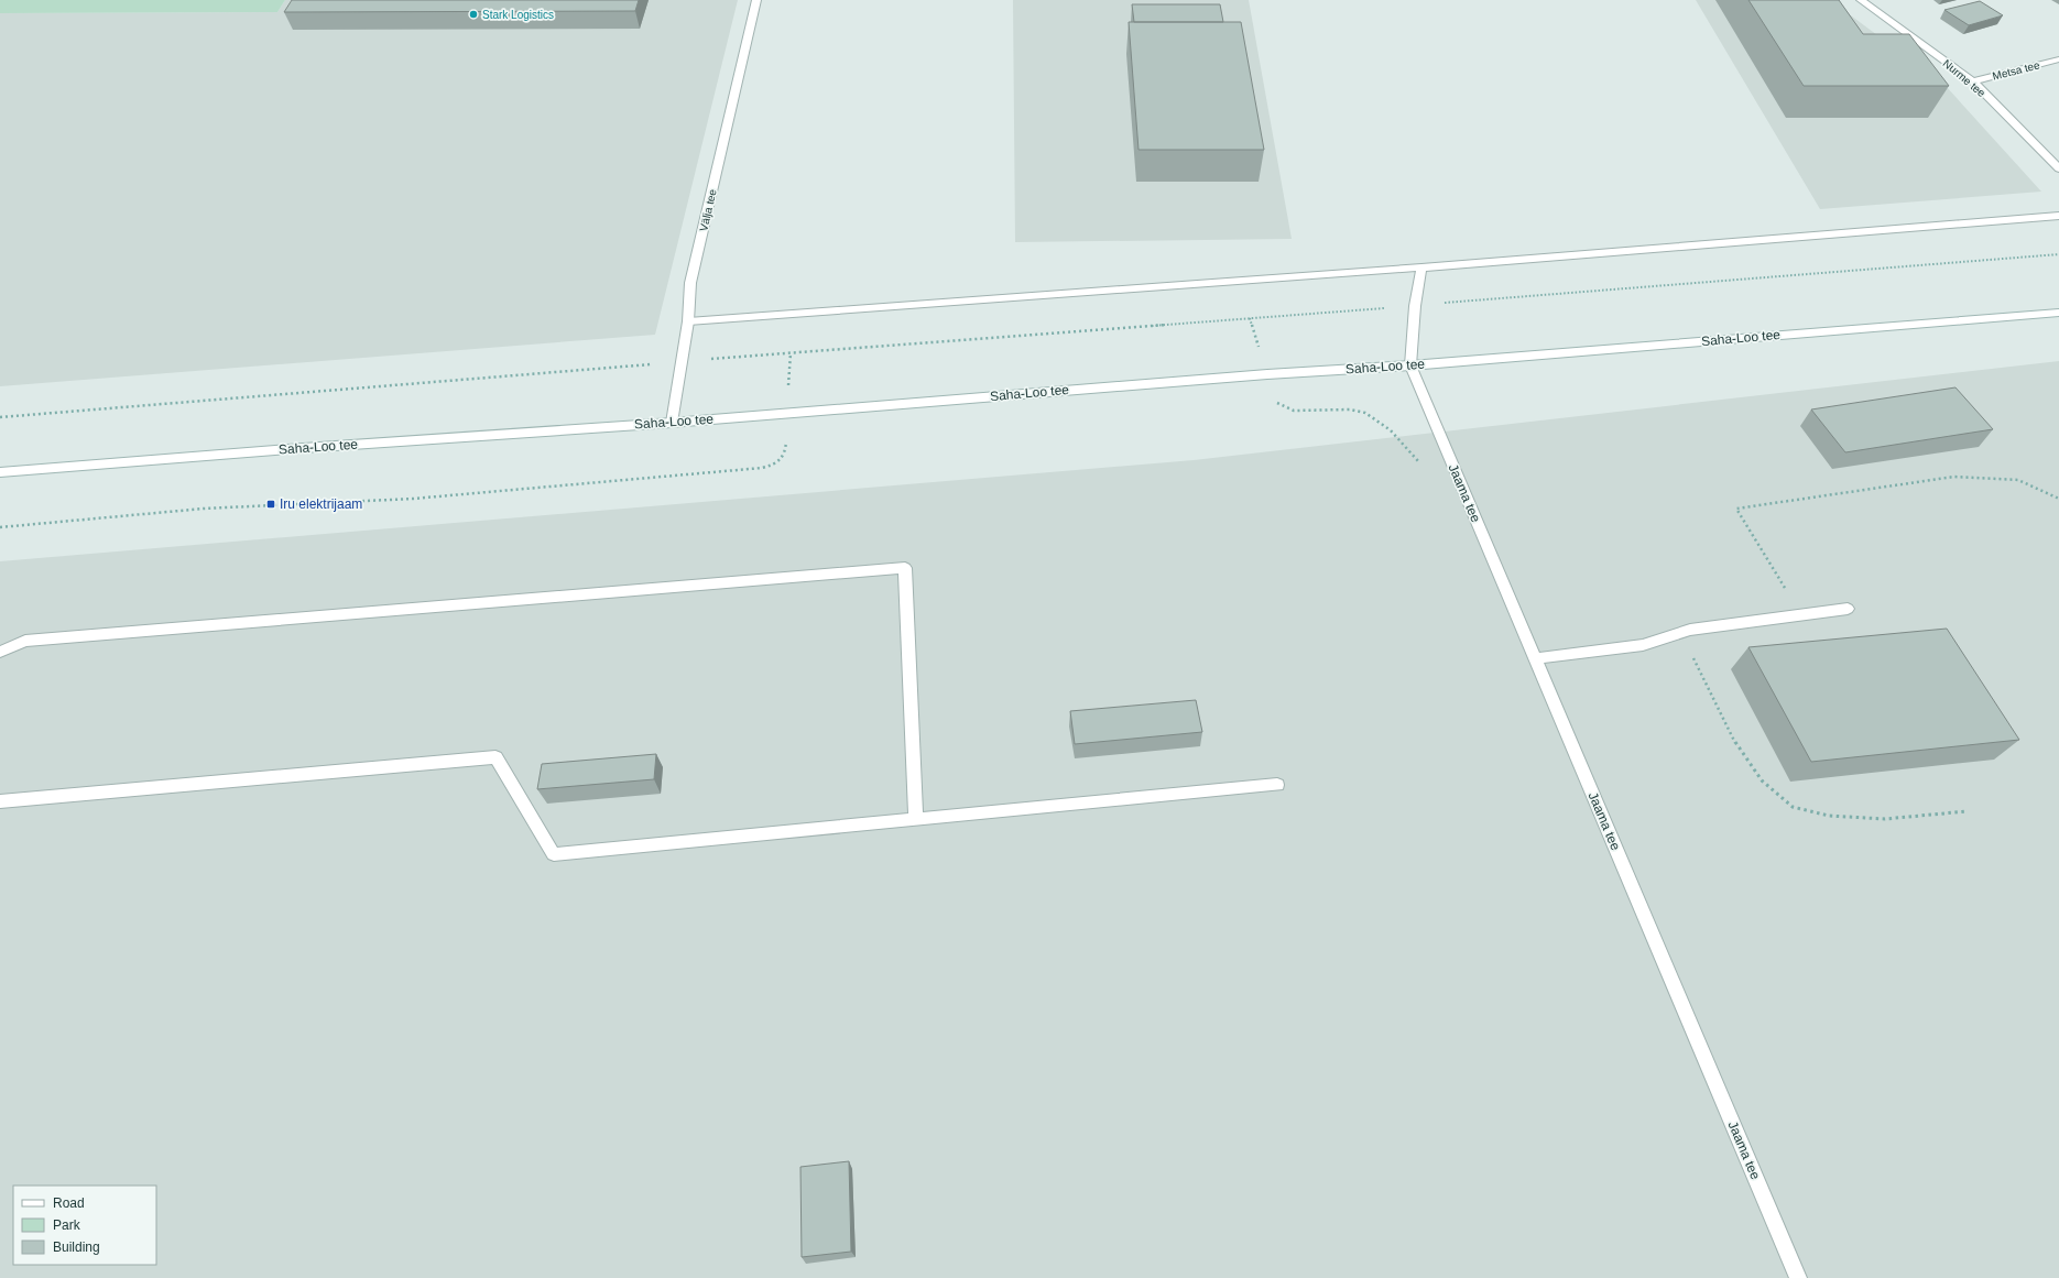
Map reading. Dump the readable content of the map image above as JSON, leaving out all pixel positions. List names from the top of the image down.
{
  "streets": {
    "main road": [
      "Metsa tee",
      "Nurme tee",
      "Välja tee",
      "Saha-Loo tee",
      "Jaama tee"
    ]
  },
  "crossings": [
    ["Metsa tee", "Nurme tee"],
    ["Välja tee", "Saha-Loo tee"],
    ["Saha-Loo tee", "Jaama tee"]
  ],
  "places": {
    "other": ["Stark Logistics"],
    "transit": ["Iru elektrijaam"]
  },
  "legend": ["Road", "Park", "Building"]
}
